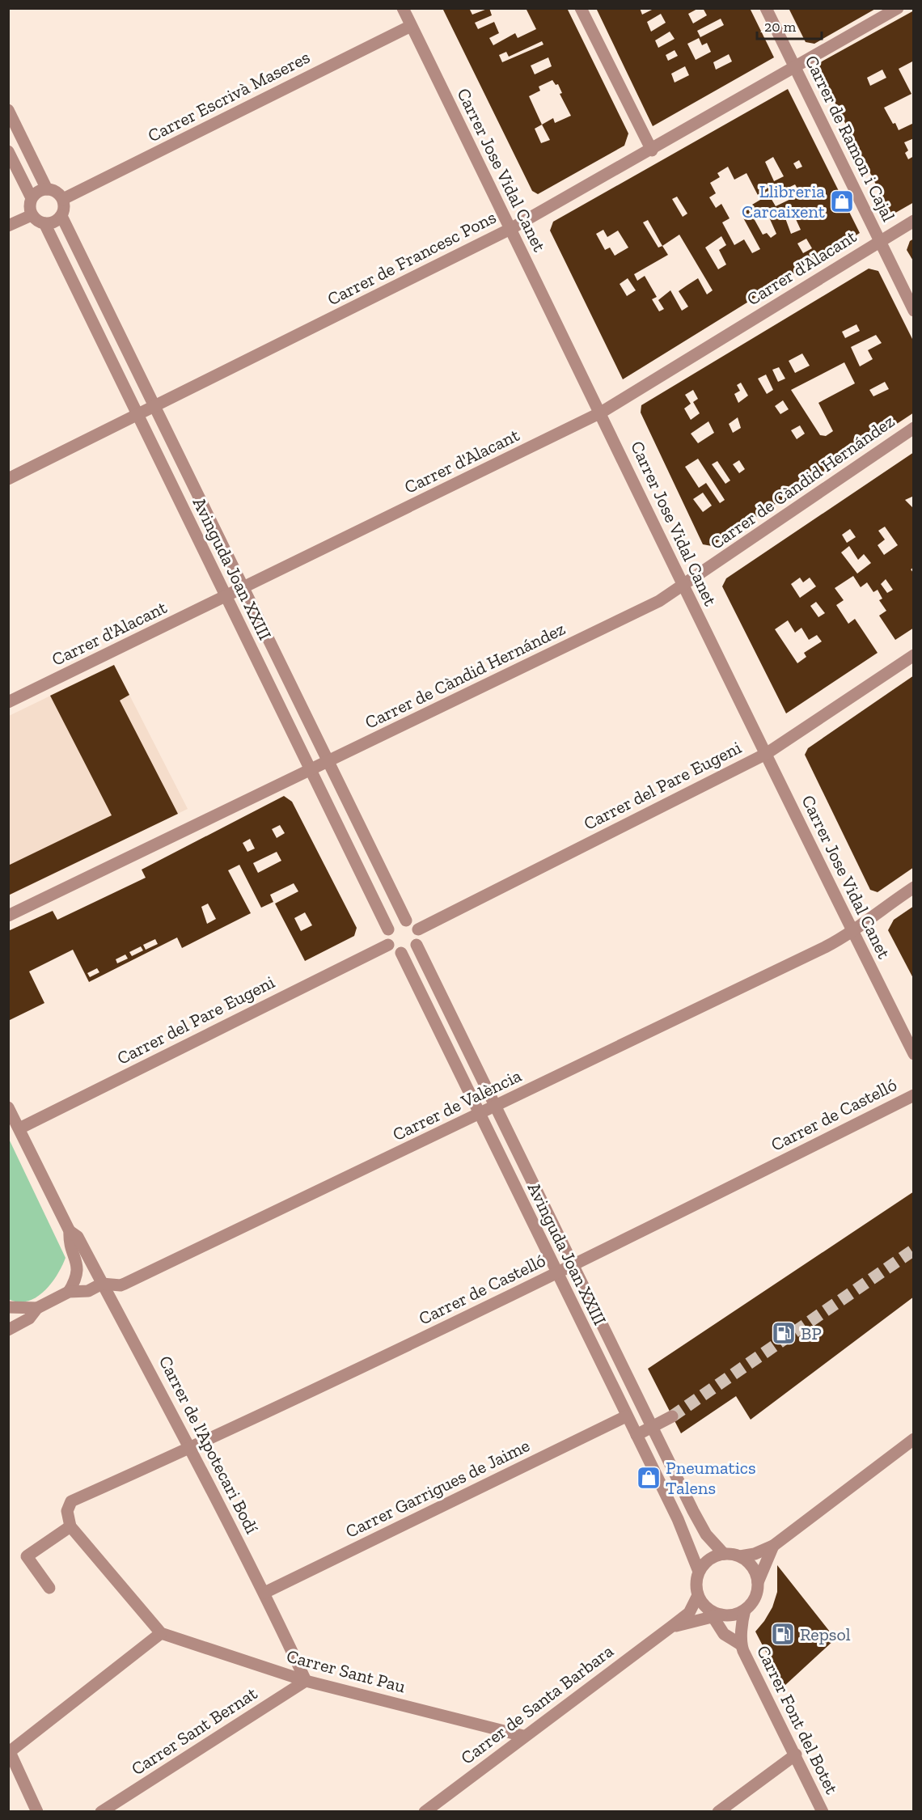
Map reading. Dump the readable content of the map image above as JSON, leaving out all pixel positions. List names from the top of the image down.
{
  "streets": {
    "street": [
      "Carrer Escrivà Maseres",
      "Carrer de Ramon i Cajal",
      "Carrer Jose Vidal Canet",
      "Carrer de Francesc Pons",
      "Carrer d'Alacant",
      "Carrer de Càndid Hernández",
      "Avinguda Joan XXIII",
      "Carrer del Pare Eugeni",
      "Carrer de València",
      "Carrer de Castelló",
      "Carrer de l'Apotecari Bodí",
      "Carrer Garrigues de Jaime",
      "Carrer Sant Pau",
      "Carrer de Santa Barbara",
      "Carrer Font del Botet",
      "Carrer Sant Bernat"
    ]
  },
  "crossings": [
    ["Carrer Escrivà Maseres", "Carrer Jose Vidal Canet"],
    ["Carrer Escrivà Maseres", "Avinguda Joan XXIII"],
    ["Carrer de Ramon i Cajal", "Carrer de Francesc Pons"],
    ["Carrer de Ramon i Cajal", "Carrer d'Alacant"],
    ["Carrer Jose Vidal Canet", "Carrer de Francesc Pons"],
    ["Carrer Jose Vidal Canet", "Carrer d'Alacant"],
    ["Carrer Jose Vidal Canet", "Carrer de Càndid Hernández"],
    ["Carrer Jose Vidal Canet", "Carrer del Pare Eugeni"],
    ["Carrer Jose Vidal Canet", "Carrer de València"],
    ["Carrer de Francesc Pons", "Avinguda Joan XXIII"],
    ["Carrer d'Alacant", "Avinguda Joan XXIII"],
    ["Carrer de Càndid Hernández", "Avinguda Joan XXIII"],
    ["Avinguda Joan XXIII", "Carrer del Pare Eugeni"],
    ["Avinguda Joan XXIII", "Carrer de València"],
    ["Avinguda Joan XXIII", "Carrer de Castelló"],
    ["Avinguda Joan XXIII", "Carrer Garrigues de Jaime"],
    ["Avinguda Joan XXIII", "Carrer de Santa Barbara"],
    ["Avinguda Joan XXIII", "Carrer Font del Botet"],
    ["Carrer del Pare Eugeni", "Carrer de l'Apotecari Bodí"],
    ["Carrer de València", "Carrer de l'Apotecari Bodí"],
    ["Carrer de Castelló", "Carrer de l'Apotecari Bodí"],
    ["Carrer de l'Apotecari Bodí", "Carrer Garrigues de Jaime"],
    ["Carrer de l'Apotecari Bodí", "Carrer Sant Pau"],
    ["Carrer de l'Apotecari Bodí", "Carrer Sant Bernat"],
    ["Carrer Sant Pau", "Carrer de Santa Barbara"],
    ["Carrer Sant Pau", "Carrer Sant Bernat"],
    ["Carrer de Santa Barbara", "Carrer Font del Botet"]
  ],
  "places": {
    "shop": ["Llibreria Carcaixent", "Pneumatics Talens"],
    "fuel station": ["BP", "Repsol"]
  },
  "scale_bar": "20 m"
}
